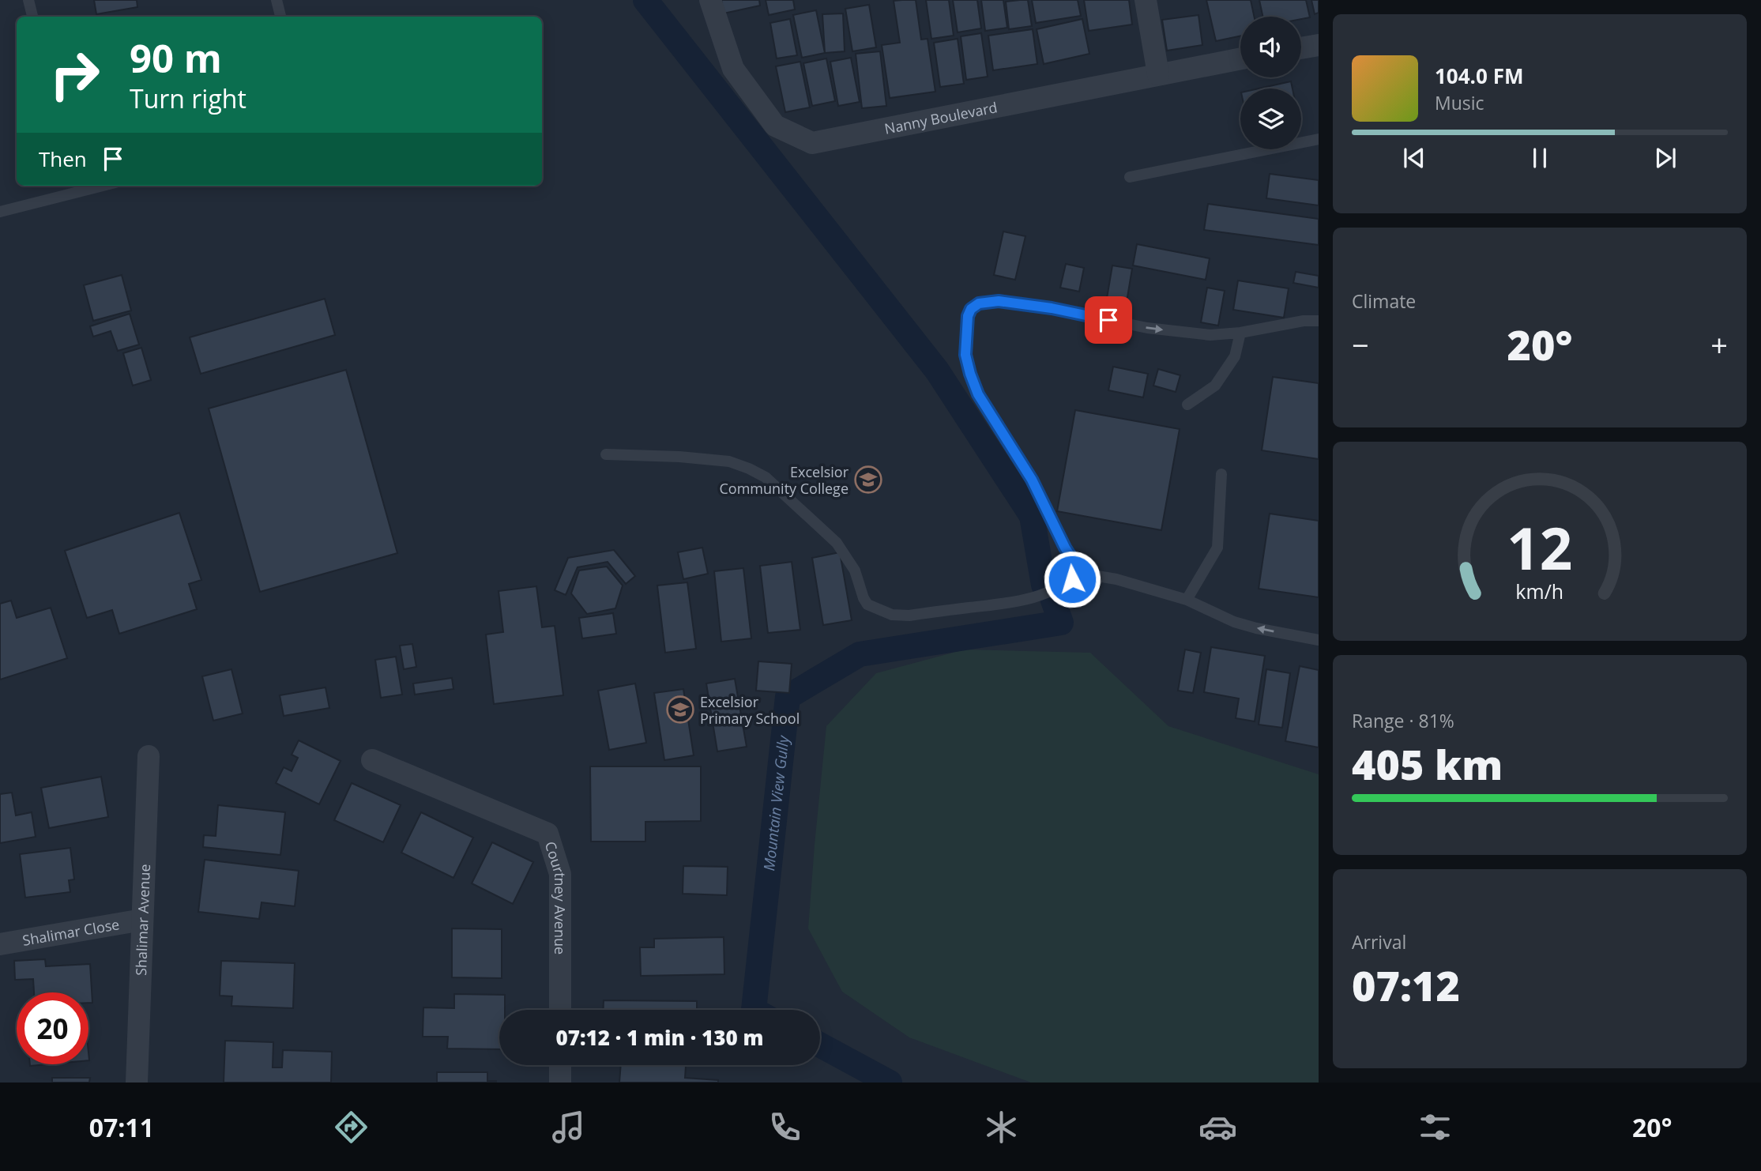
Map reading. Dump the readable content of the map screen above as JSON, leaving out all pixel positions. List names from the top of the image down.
{
  "streets": {
    "street": [
      "Nanny Boulevard",
      "Courtney Avenue",
      "Shalimar Avenue",
      "Shalimar Close"
    ]
  },
  "crossings": [
    ["Shalimar Avenue", "Shalimar Close"]
  ],
  "water": ["Mountain View Gully"],
  "places": {
    "school or university": ["Excelsior Community College", "Excelsior Primary School"]
  },
  "page": {
    "turn": ["90 m", "Turn right"],
    "song": ["104.0 FM", "Music"],
    "then": "Then",
    "tile": [
      "Climate",
      ["Range · 81%", "405 km"],
      ["Arrival", "07:12"]
    ],
    "heat": ["−", "20°", "+"],
    "limit": "20",
    "trip": "07:12 · 1 min · 130 m",
    "tabs": ["07:11", "20°"],
    "gauge": ["12", "km/h"]
  }
}
